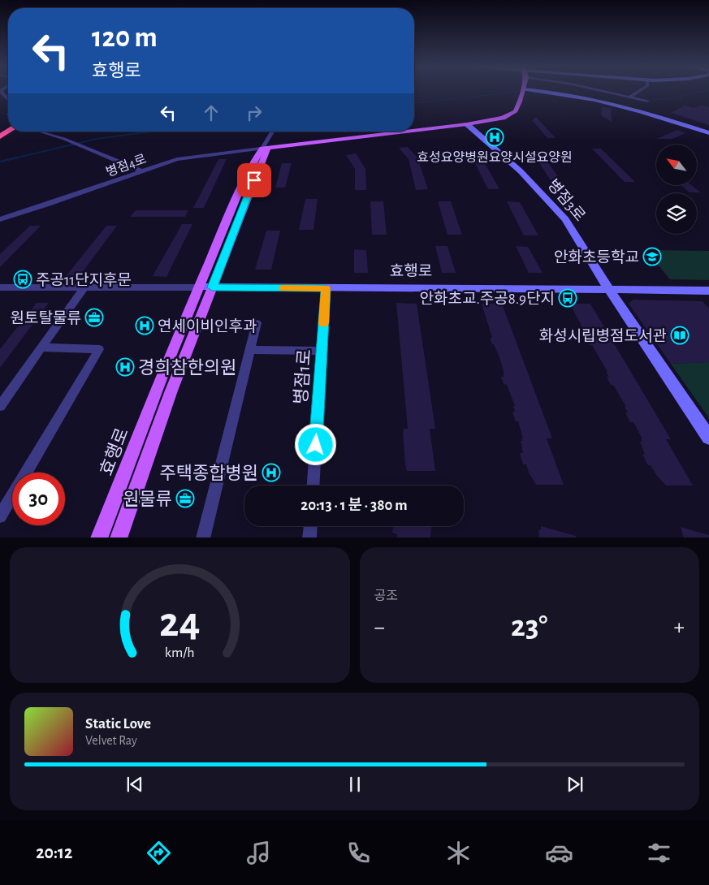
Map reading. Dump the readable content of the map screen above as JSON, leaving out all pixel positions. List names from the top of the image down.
{
  "streets": {
    "main road": ["효행로"],
    "street": ["병점4로", "병점3로", "병점1로"]
  },
  "crossings": [
    ["병점4로", "효행로"],
    ["병점3로", "효행로"],
    ["효행로", "병점1로"]
  ],
  "places": {
    "hospital": [
      "효성요양병원요양시설요양원",
      "연세이비인후과",
      "경희참한의원",
      "주택종합병원"
    ],
    "school or university": ["안화초등학교"],
    "bus stop": ["주공11단지후문", "안화초교.주공8.9단지"],
    "office": ["원토탈물류", "원물류"],
    "library": ["화성시립병점도서관"]
  },
  "north": "top left",
  "page": {
    "turn": ["120 m", "효행로"],
    "limit": "30",
    "trip": "20:13 · 1 분 · 380 m",
    "tile": "공조",
    "heat": ["−", "23°", "+"],
    "song": ["Static Love", "Velvet Ray"],
    "tabs": "20:12",
    "gauge": ["24", "km/h"]
  }
}
